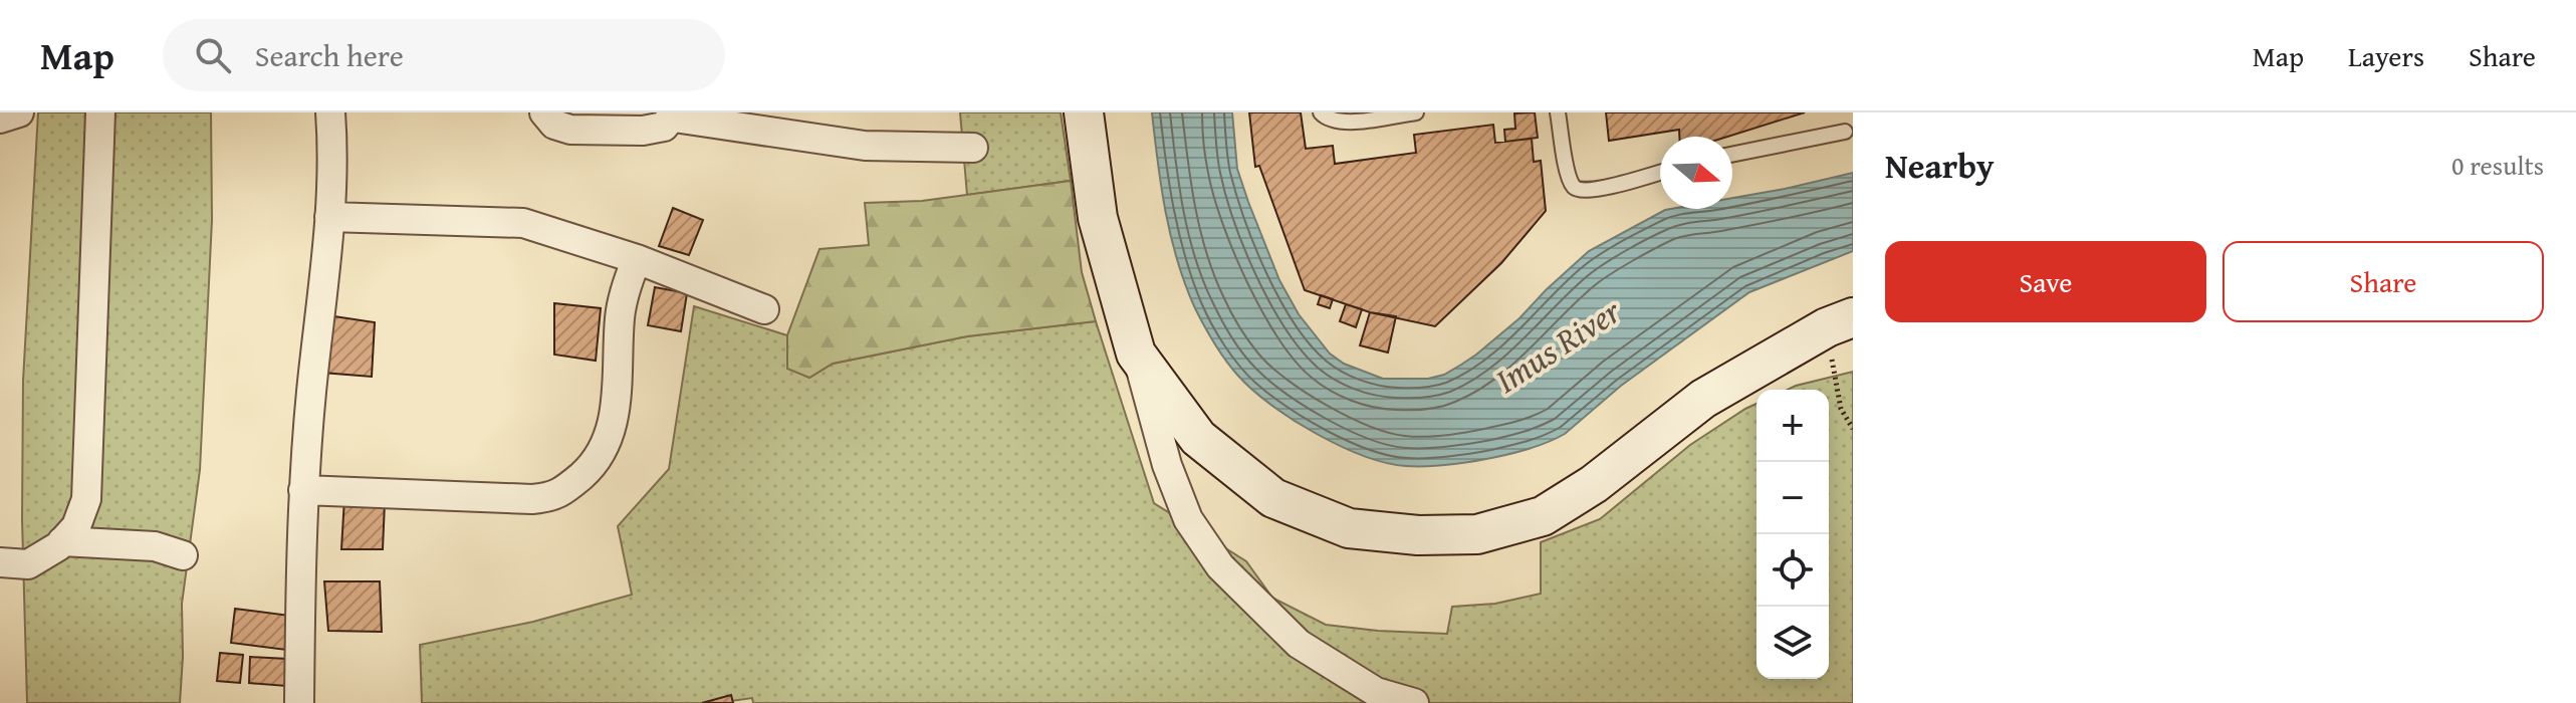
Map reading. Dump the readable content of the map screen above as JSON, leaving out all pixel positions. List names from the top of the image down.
{
  "water": ["Imus River"],
  "north": "right",
  "page": {
    "header": "Map",
    "search": "Search here",
    "nav": ["Map", "Layers", "Share"],
    "heading": ["Nearby", "0 results"],
    "buttons": ["Save", "Share"],
    "map_buttons": ["+", "−"]
  }
}
